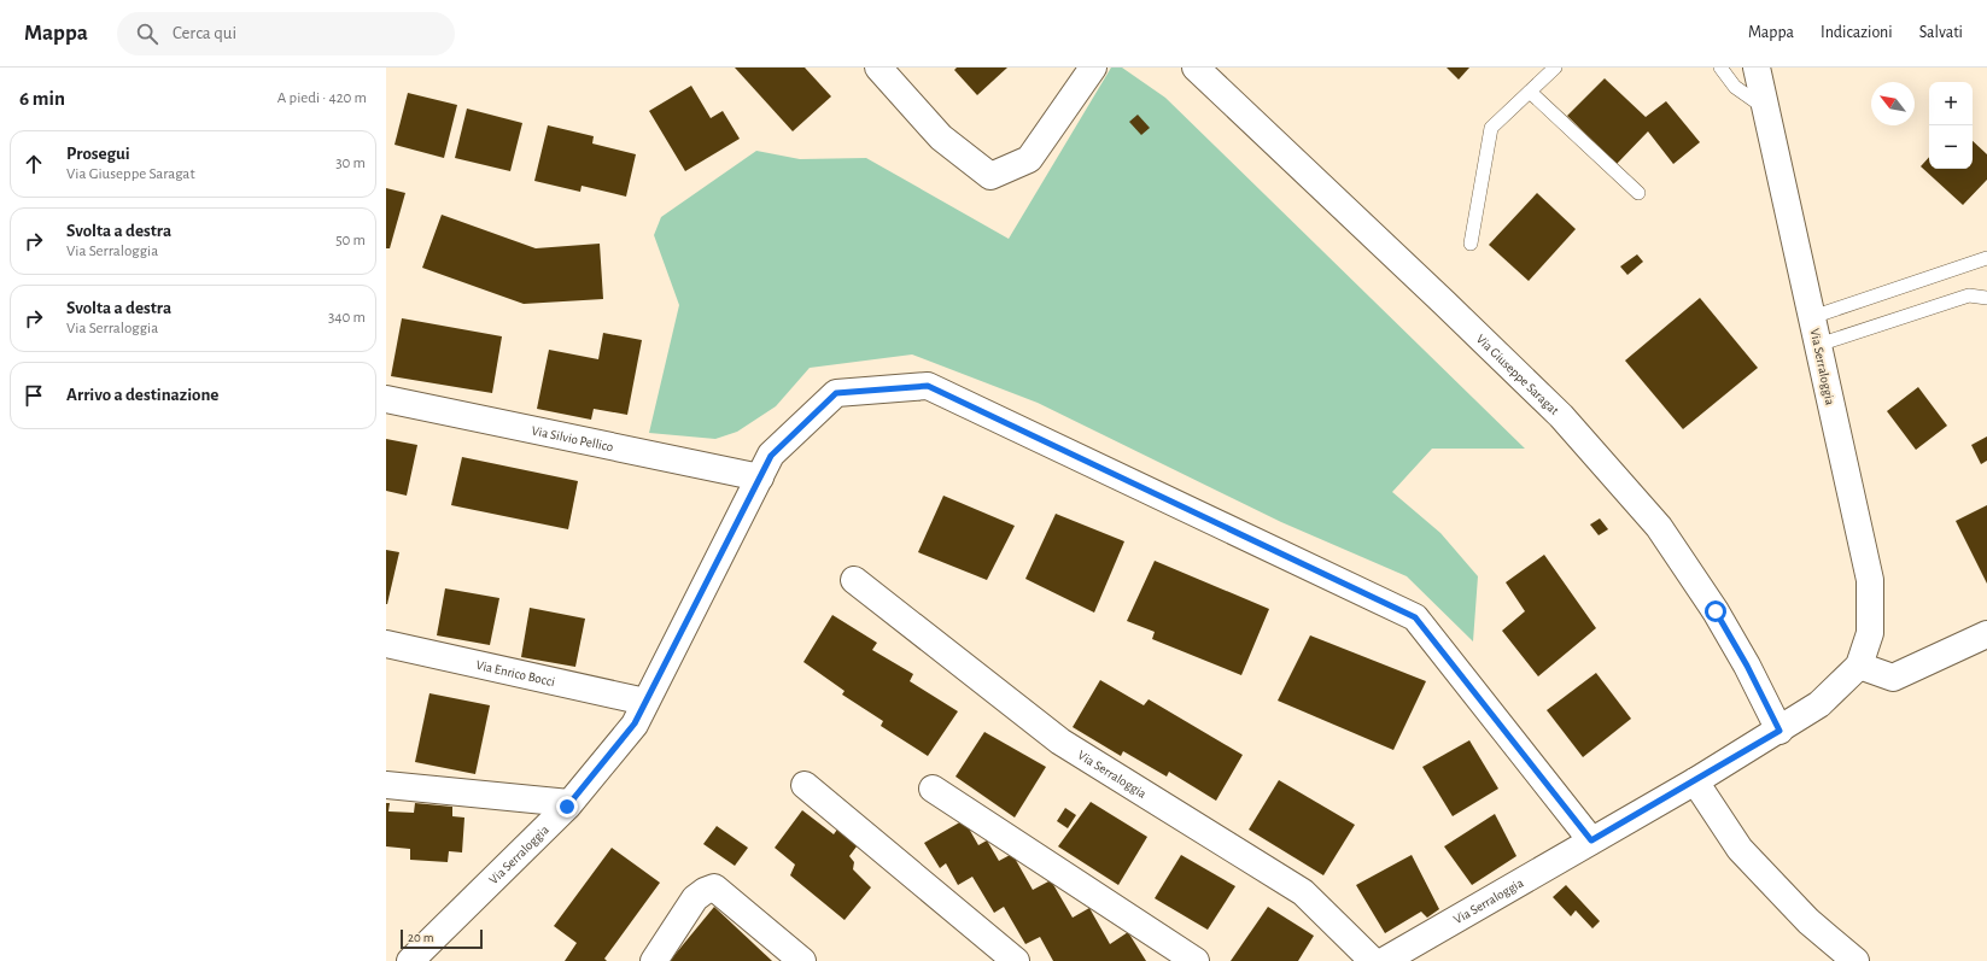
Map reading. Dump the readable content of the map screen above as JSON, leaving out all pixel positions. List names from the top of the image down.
{
  "streets": {
    "street": [
      "Via Serraloggia",
      "Via Giuseppe Saragat",
      "Via Silvio Pellico",
      "Via Enrico Bocci"
    ]
  },
  "crossings": [
    ["Via Serraloggia", "Via Giuseppe Saragat"],
    ["Via Serraloggia", "Via Silvio Pellico"],
    ["Via Serraloggia", "Via Enrico Bocci"]
  ],
  "scale_bar": "20 m",
  "north": "top left",
  "page": {
    "header": "Mappa",
    "search": "Cerca qui",
    "nav": ["Mappa", "Indicazioni", "Salvati"],
    "heading": ["6 min", "A piedi · 420 m"],
    "map_buttons": ["+", "−"],
    "list": [
      ["Prosegui", "Via Giuseppe Saragat", "30 m"],
      ["Svolta a destra", "Via Serraloggia", "50 m"],
      ["Svolta a destra", "Via Serraloggia", "340 m"],
      "Arrivo a destinazione"
    ],
    "scale": "20 m"
  }
}
